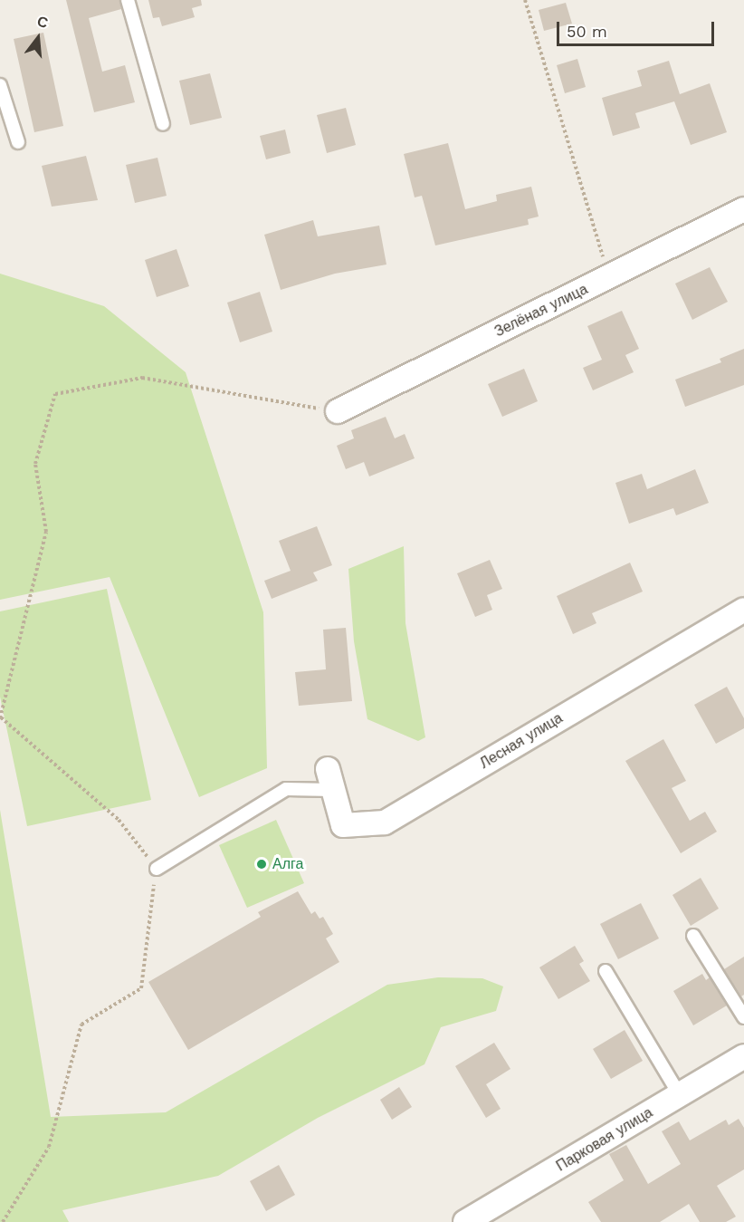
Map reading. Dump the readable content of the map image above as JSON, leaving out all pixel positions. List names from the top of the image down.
{
  "streets": {
    "street": ["Зелёная улица", "Лесная улица", "Парковая улица"]
  },
  "places": ["Алга"],
  "scale_bar": "50 m",
  "north": "top"
}
